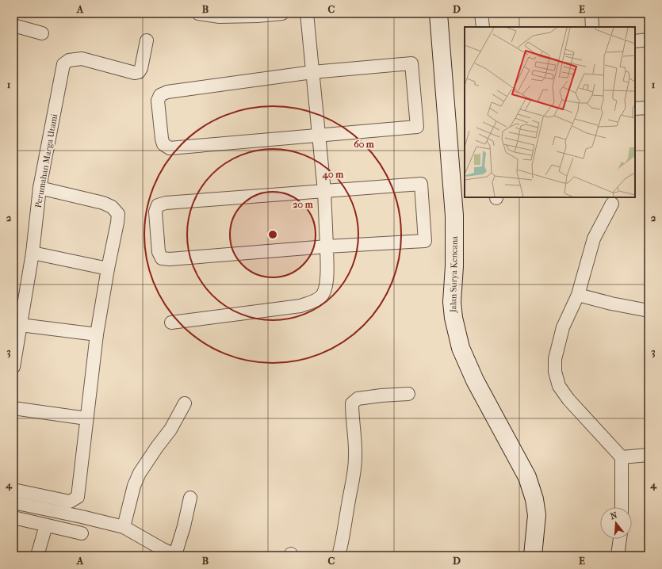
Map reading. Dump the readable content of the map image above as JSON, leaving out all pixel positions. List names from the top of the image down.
{
  "streets": {
    "street": ["Perumahan Marga Utami", "Jalan Surya Kencana"]
  },
  "north": "top",
  "grid": {
    "columns": [
      "A",
      "B",
      "C",
      "D",
      "E"
    ],
    "rows": [
      "1",
      "2",
      "3",
      "4"
    ]
  },
  "rings": ["60 m", "40 m", "20 m"]
}
